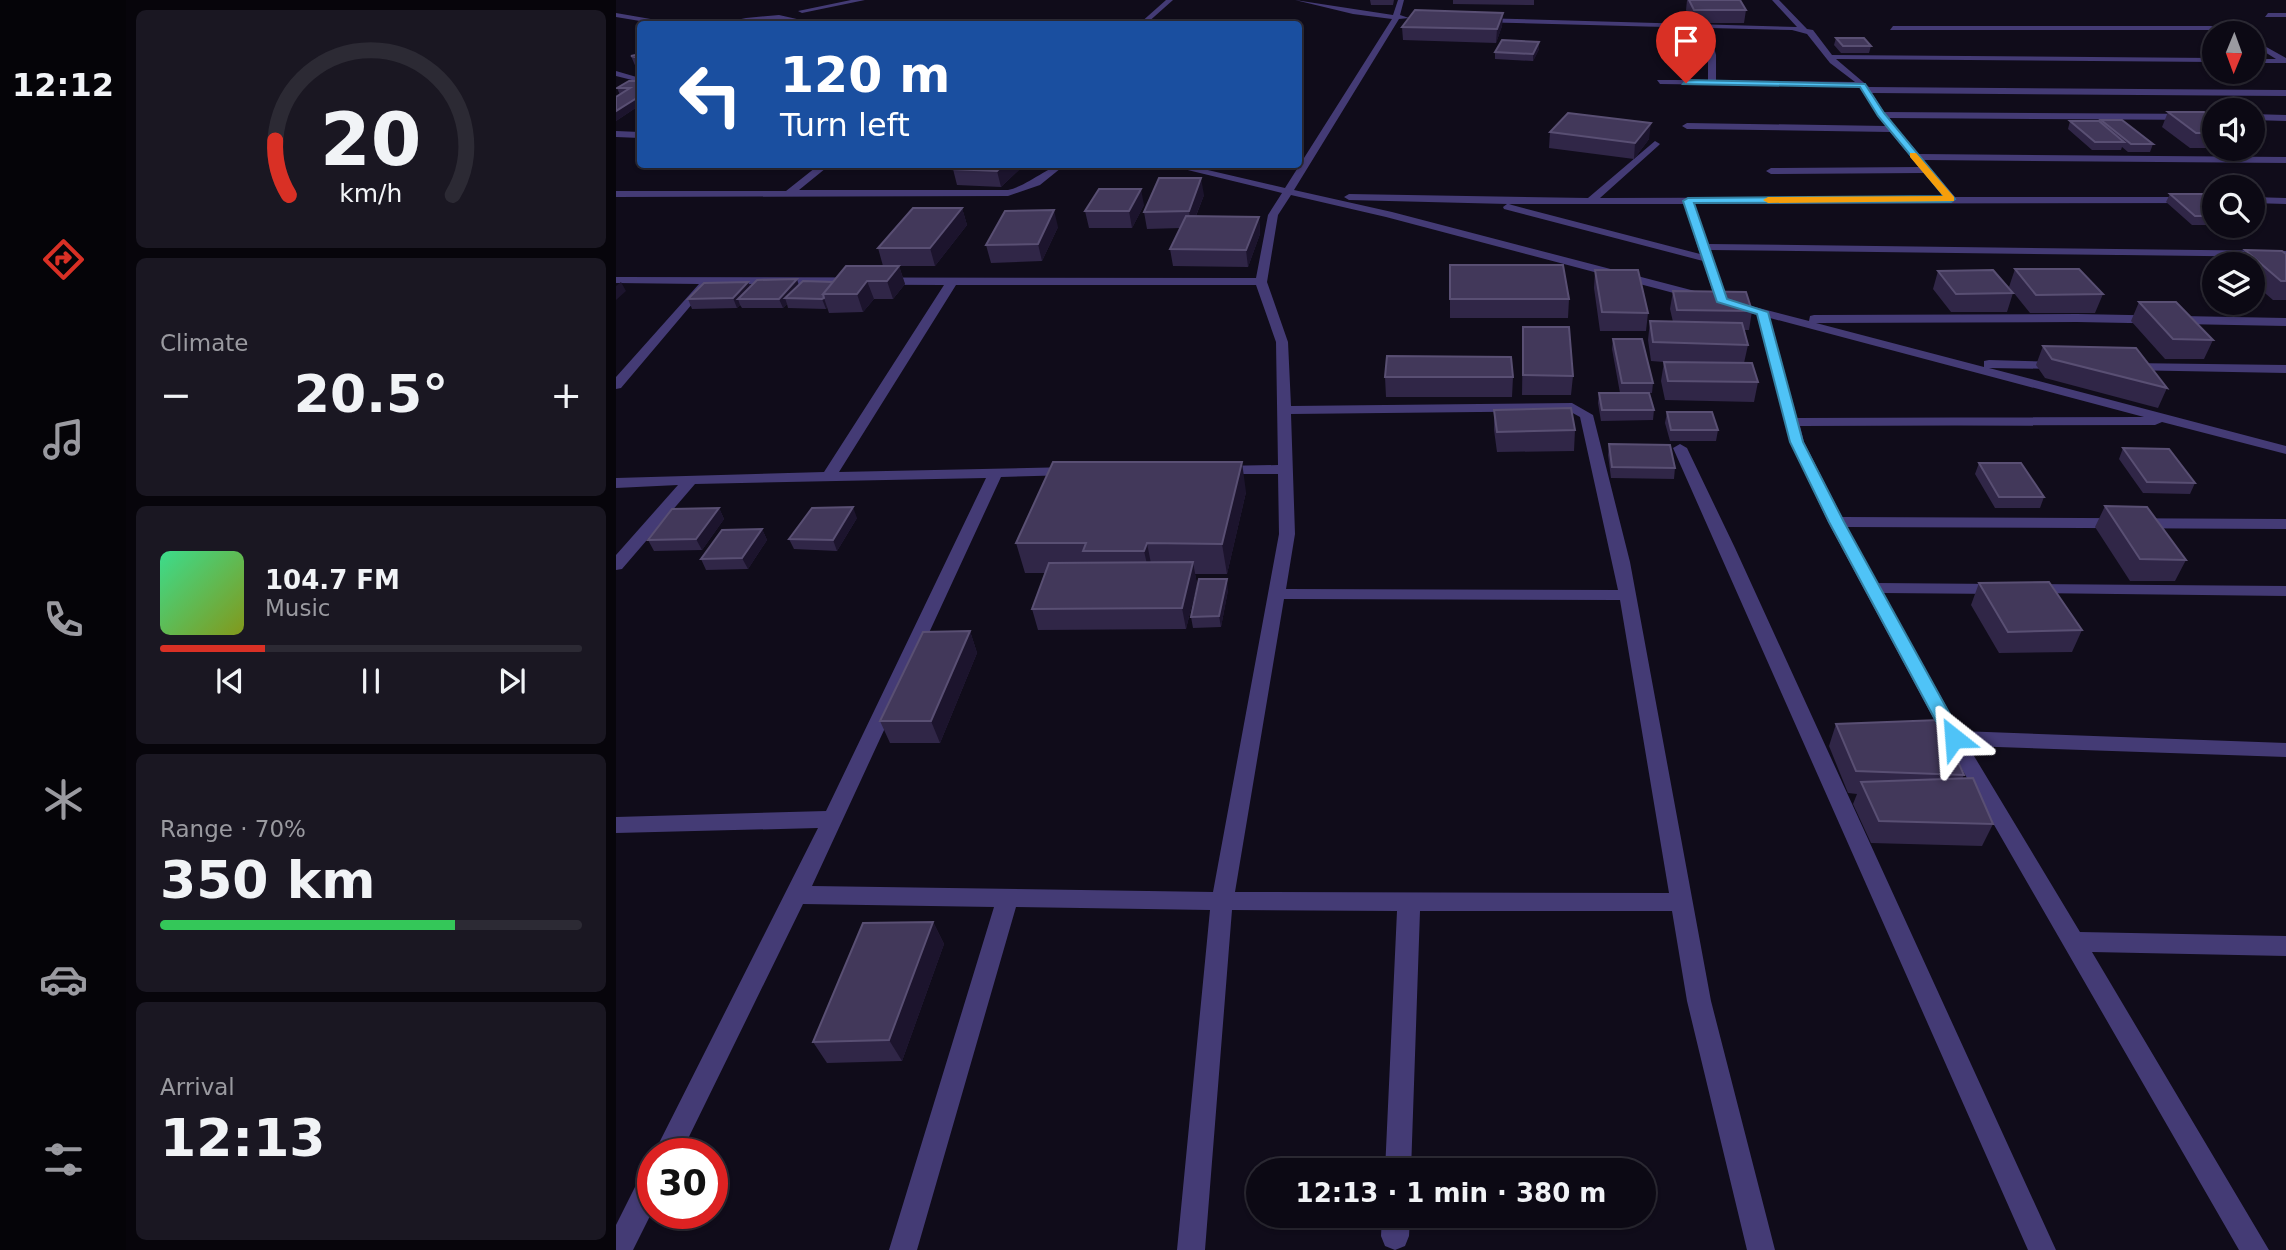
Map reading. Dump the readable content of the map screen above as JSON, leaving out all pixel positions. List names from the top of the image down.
{
  "north": "bottom",
  "page": {
    "tabs": "12:12",
    "turn": ["120 m", "Turn left"],
    "tile": [
      "Climate",
      ["Range · 70%", "350 km"],
      ["Arrival", "12:13"]
    ],
    "heat": ["−", "20.5°", "+"],
    "song": ["104.7 FM", "Music"],
    "limit": "30",
    "trip": "12:13 · 1 min · 380 m",
    "gauge": ["20", "km/h"]
  }
}
